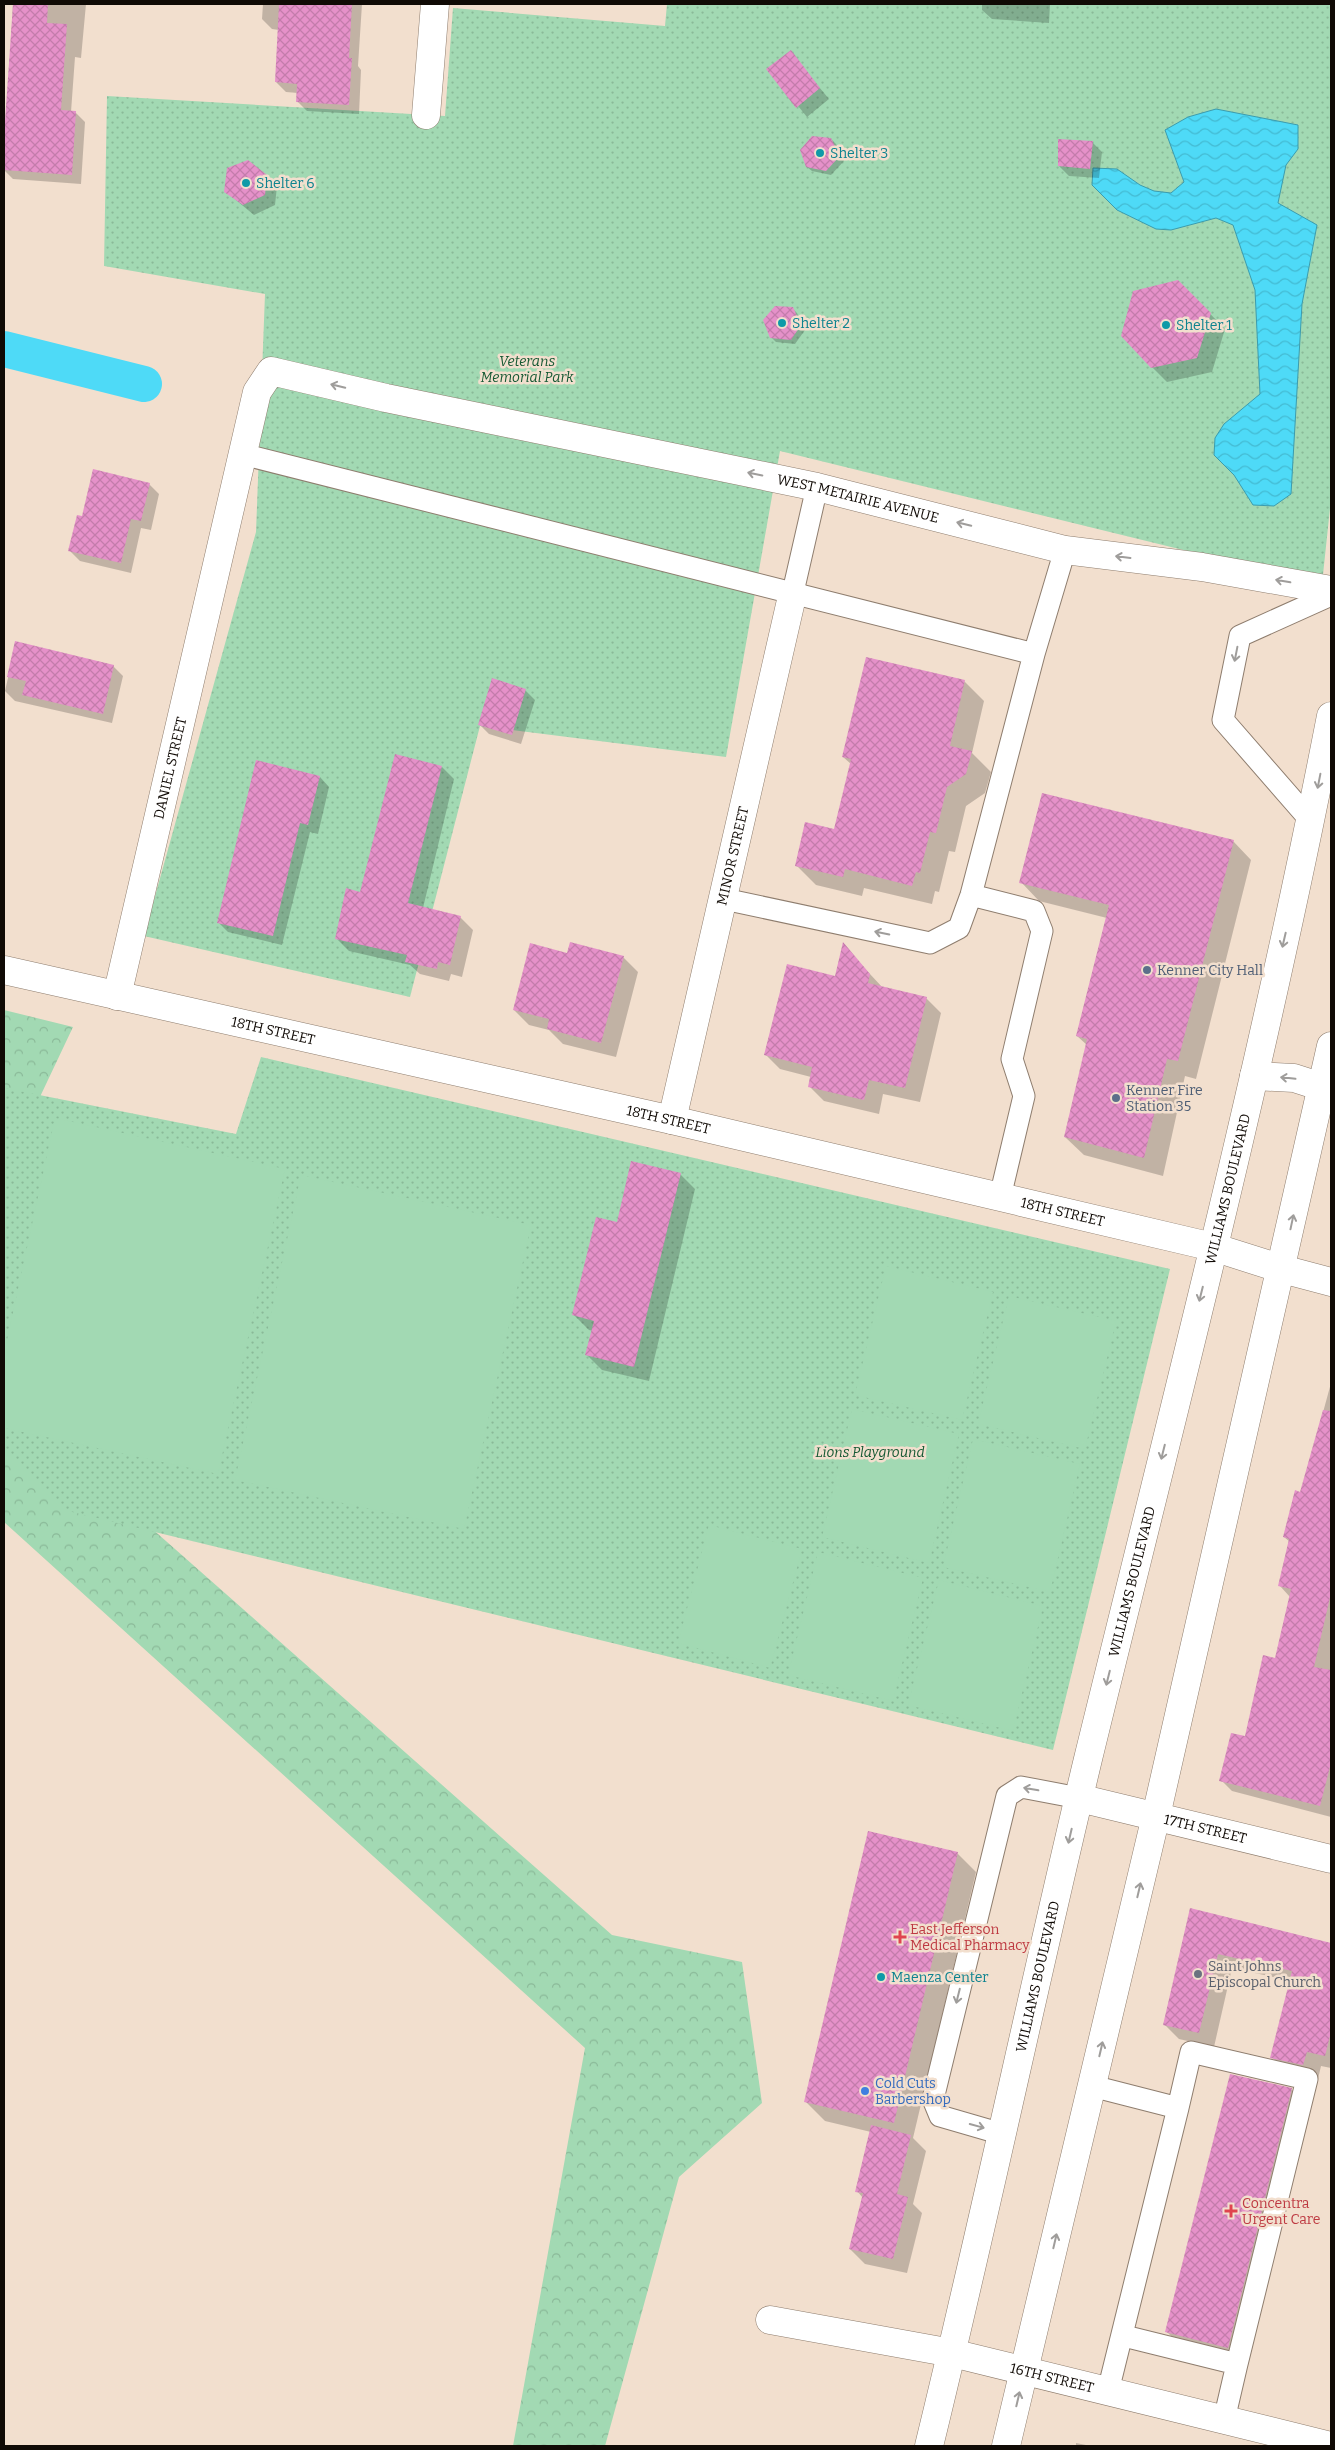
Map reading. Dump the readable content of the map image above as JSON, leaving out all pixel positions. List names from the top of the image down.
{
  "streets": {
    "street": [
      "WEST METAIRIE AVENUE",
      "DANIEL STREET",
      "MINOR STREET",
      "18TH STREET",
      "WILLIAMS BOULEVARD",
      "17TH STREET",
      "16TH STREET"
    ]
  },
  "crossings": [
    ["WEST METAIRIE AVENUE", "DANIEL STREET"],
    ["DANIEL STREET", "18TH STREET"],
    ["MINOR STREET", "18TH STREET"],
    ["18TH STREET", "WILLIAMS BOULEVARD"],
    ["WILLIAMS BOULEVARD", "17TH STREET"],
    ["WILLIAMS BOULEVARD", "16TH STREET"]
  ],
  "one_way": ["WEST METAIRIE AVENUE"],
  "parks": ["Veterans Memorial Park", "Lions Playground"],
  "places": {
    "other": [
      "Shelter 3",
      "Shelter 6",
      "Shelter 2",
      "Shelter 1",
      "Kenner City Hall",
      "Kenner Fire Station 35",
      "Saint Johns Episcopal Church",
      "Maenza Center",
      "Cold Cuts Barbershop"
    ],
    "health": ["East Jefferson Medical Pharmacy", "Concentra Urgent Care"]
  }
}
